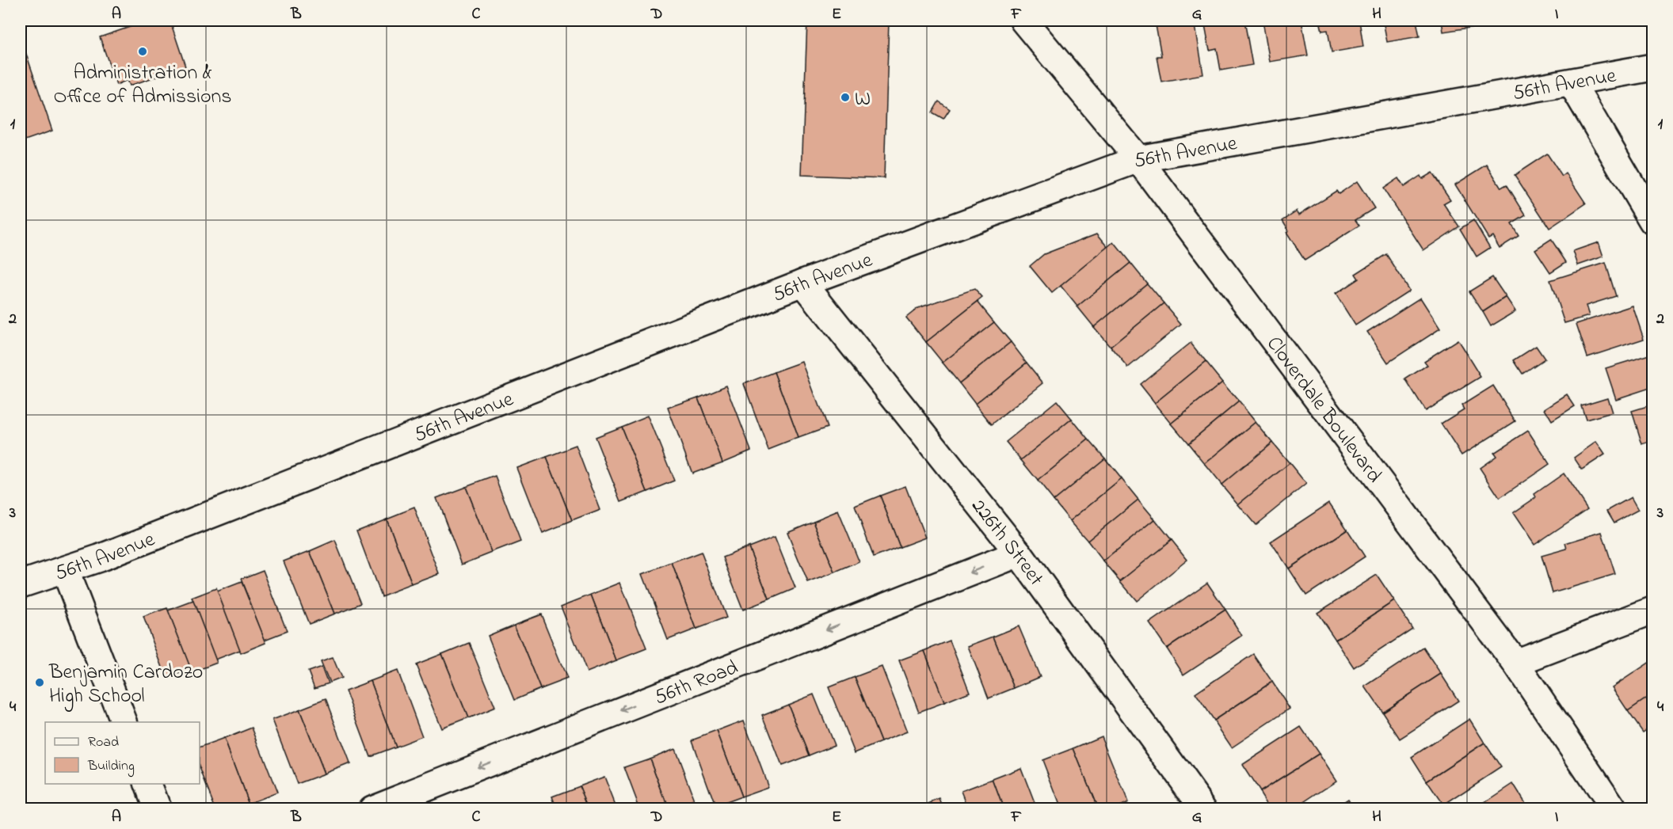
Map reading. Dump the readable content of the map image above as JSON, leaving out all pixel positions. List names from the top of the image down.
{
  "streets": {
    "street": [
      "56th Avenue",
      "Cloverdale Boulevard",
      "226th Street",
      "56th Road"
    ]
  },
  "crossings": [
    ["56th Avenue", "Cloverdale Boulevard"],
    ["56th Avenue", "226th Street"],
    ["226th Street", "56th Road"]
  ],
  "one_way": ["56th Road"],
  "places": ["Administration & Office of Admissions", "W", "Benjamin Cardozo High School"],
  "legend": ["Road", "Building"],
  "grid": {
    "columns": [
      "A",
      "B",
      "C",
      "D",
      "E",
      "F",
      "G",
      "H",
      "I"
    ],
    "rows": [
      "1",
      "2",
      "3",
      "4"
    ]
  }
}
